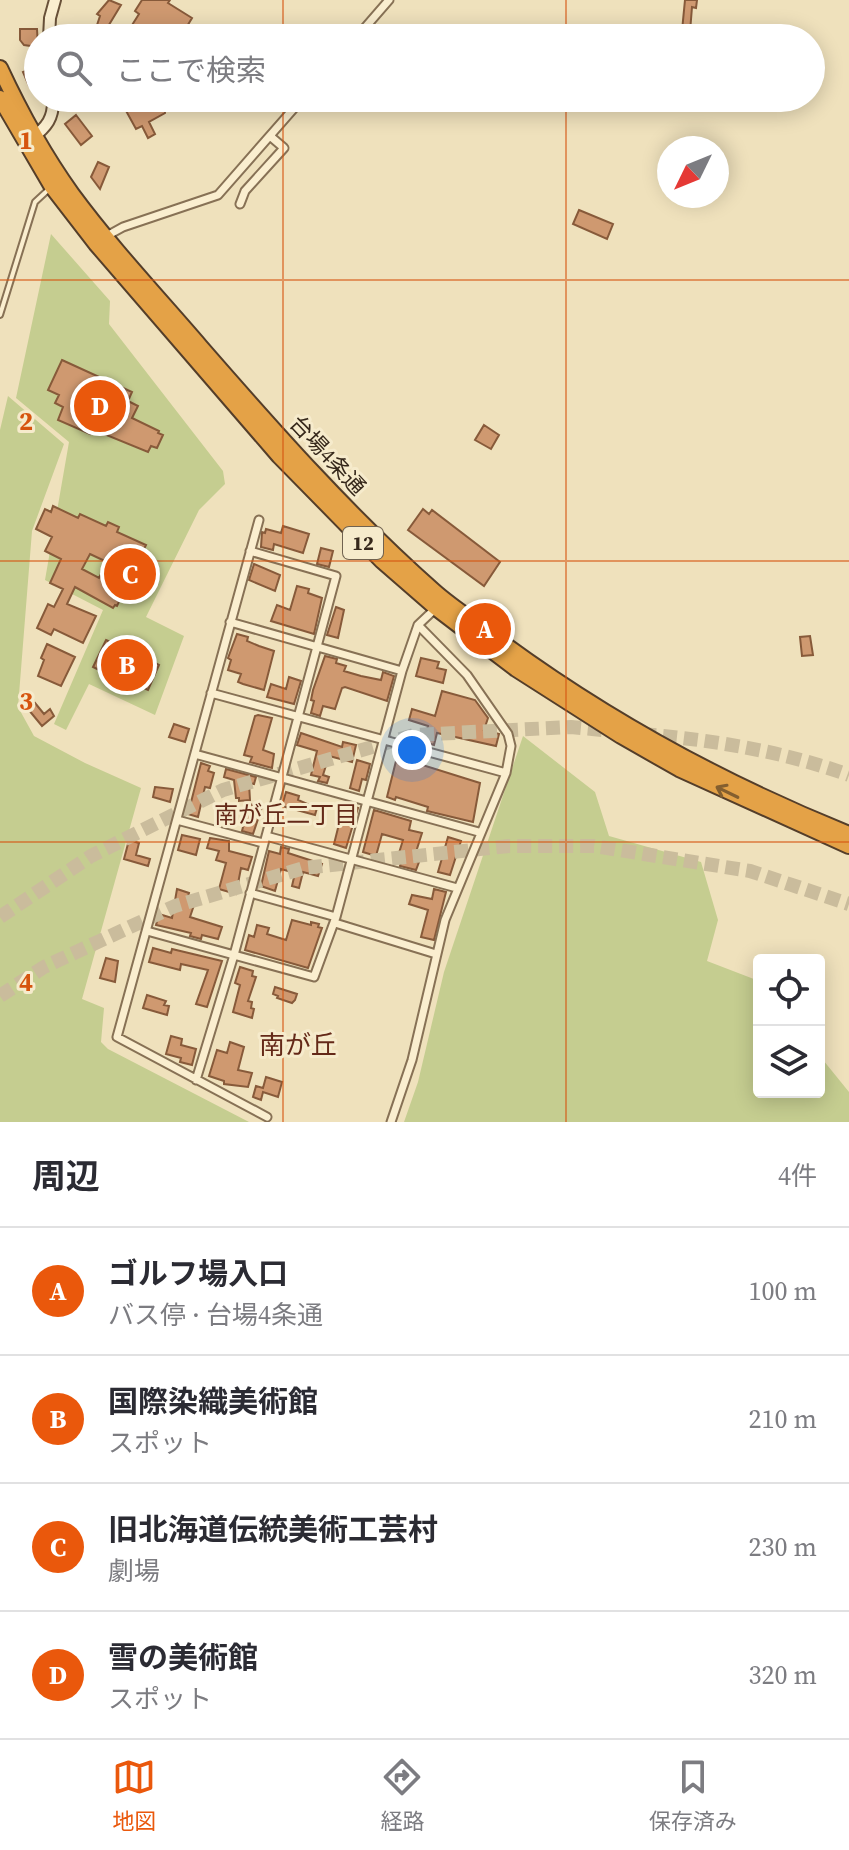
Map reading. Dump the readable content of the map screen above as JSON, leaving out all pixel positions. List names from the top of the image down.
{
  "streets": {
    "highway": ["台場4条通", "12"]
  },
  "districts": ["南が丘二丁目", "南が丘"],
  "north": "bottom left",
  "page": {
    "search": "ここで検索",
    "pins": [
      "D",
      "C",
      "A",
      "B"
    ],
    "heading": ["周辺", "4件"],
    "list": [
      {
        "mark": "A",
        "name": "ゴルフ場入口",
        "note": "バス停 · 台場4条通",
        "value": "100 m"
      },
      {
        "mark": "B",
        "name": "国際染織美術館",
        "note": "スポット",
        "value": "210 m"
      },
      {
        "mark": "C",
        "name": "旧北海道伝統美術工芸村",
        "note": "劇場",
        "value": "230 m"
      },
      {
        "mark": "D",
        "name": "雪の美術館",
        "note": "スポット",
        "value": "320 m"
      }
    ],
    "nav": ["地図", "経路", "保存済み"]
  },
  "grid": {
    "rows": [
      "1",
      "2",
      "3",
      "4"
    ]
  }
}
